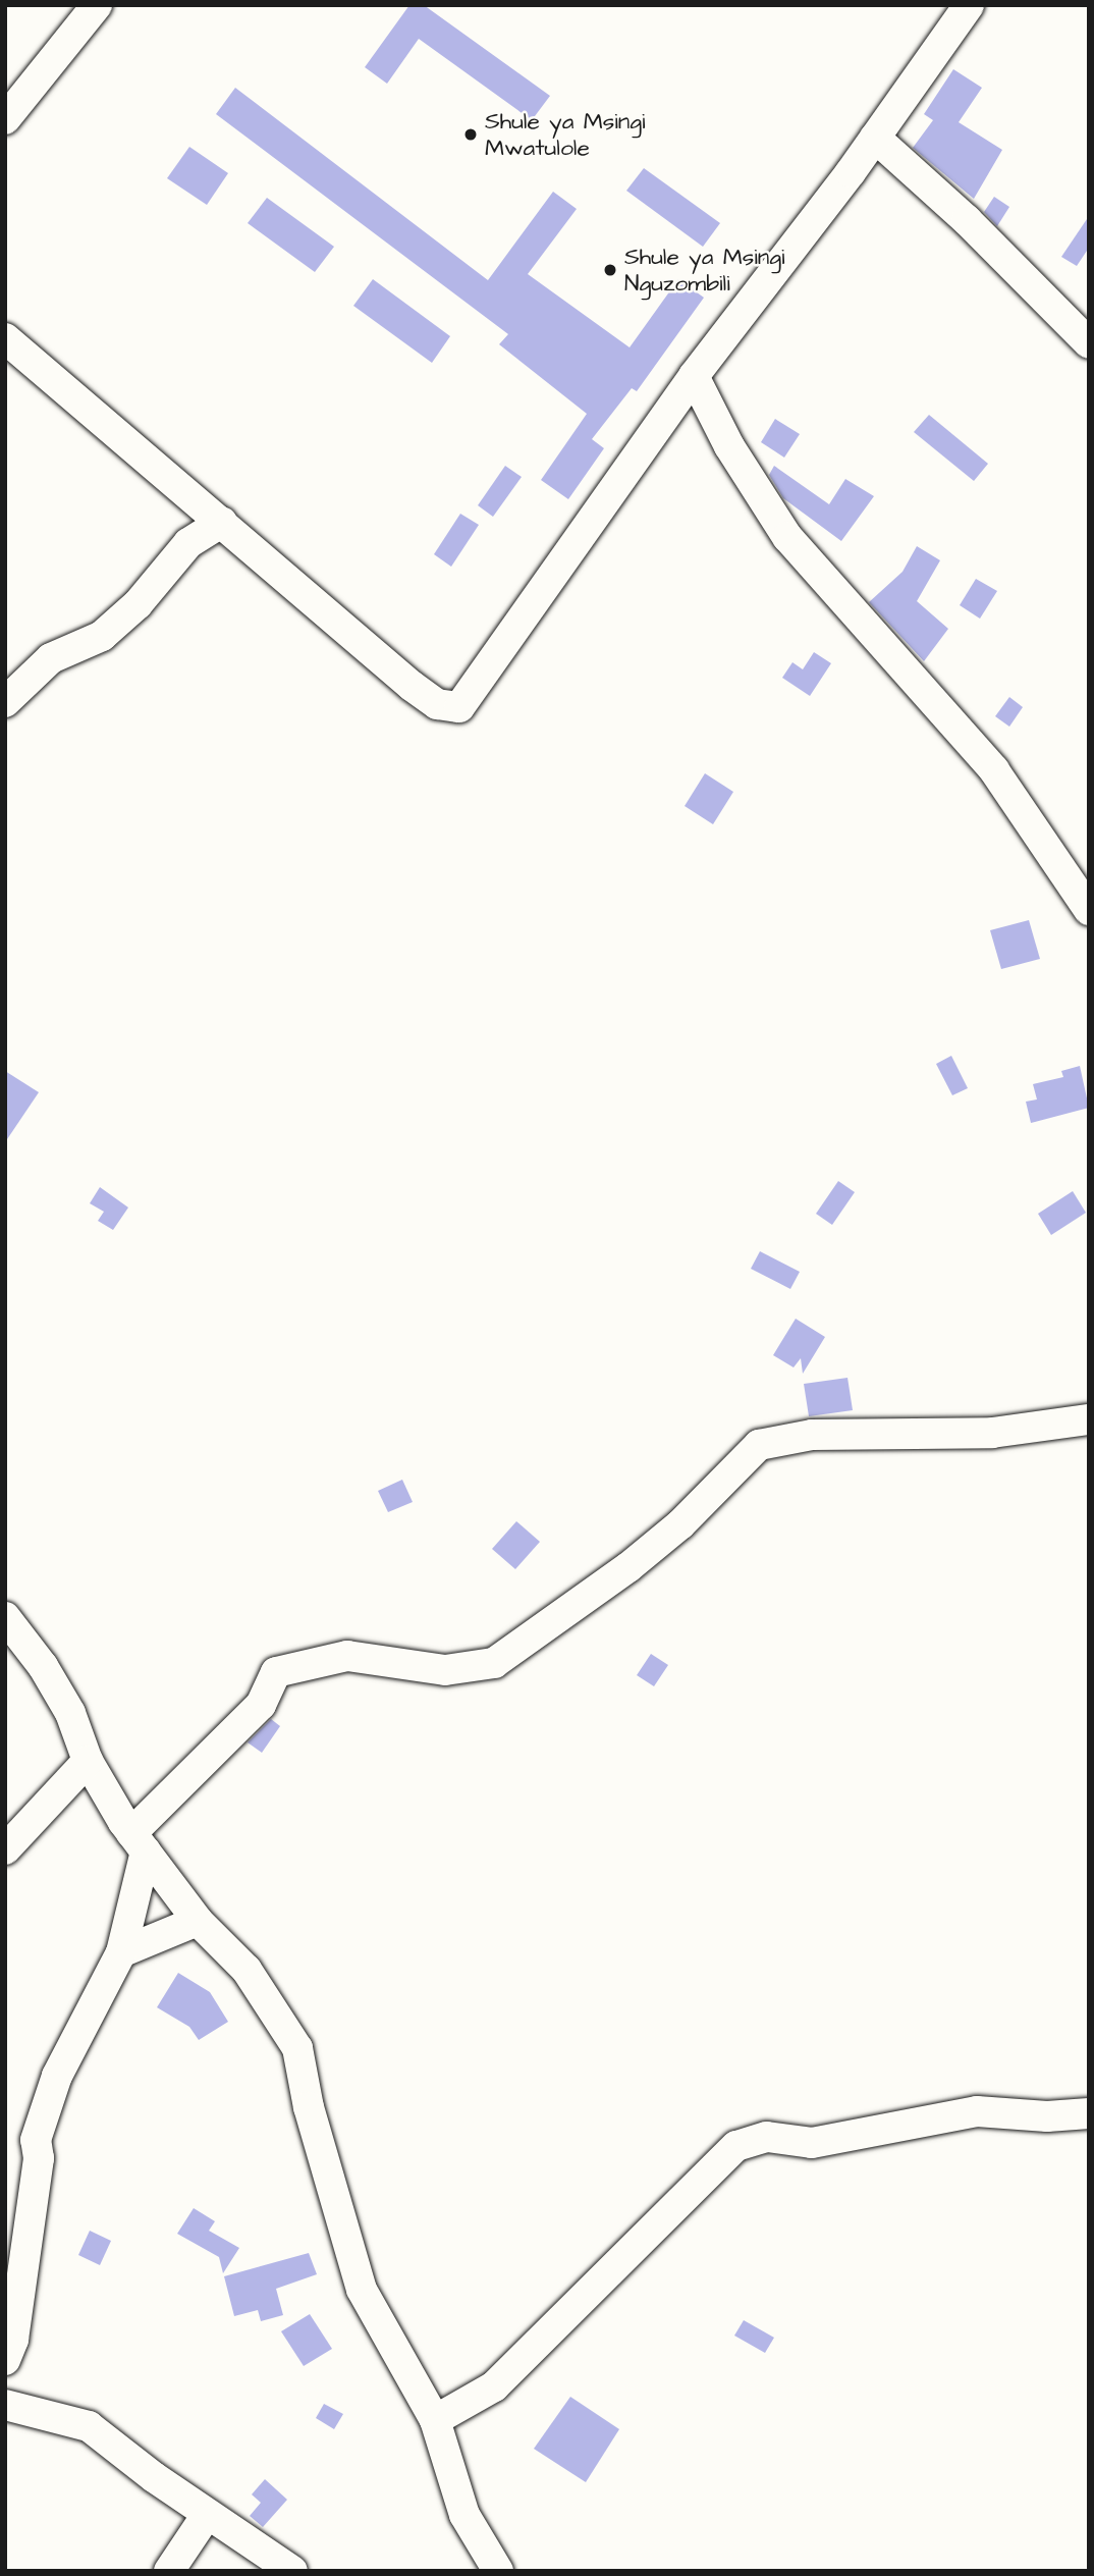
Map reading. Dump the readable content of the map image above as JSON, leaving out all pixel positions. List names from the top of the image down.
{
  "places": ["Shule ya Msingi Mwatulole", "Shule ya Msingi Nguzombili"]
}
